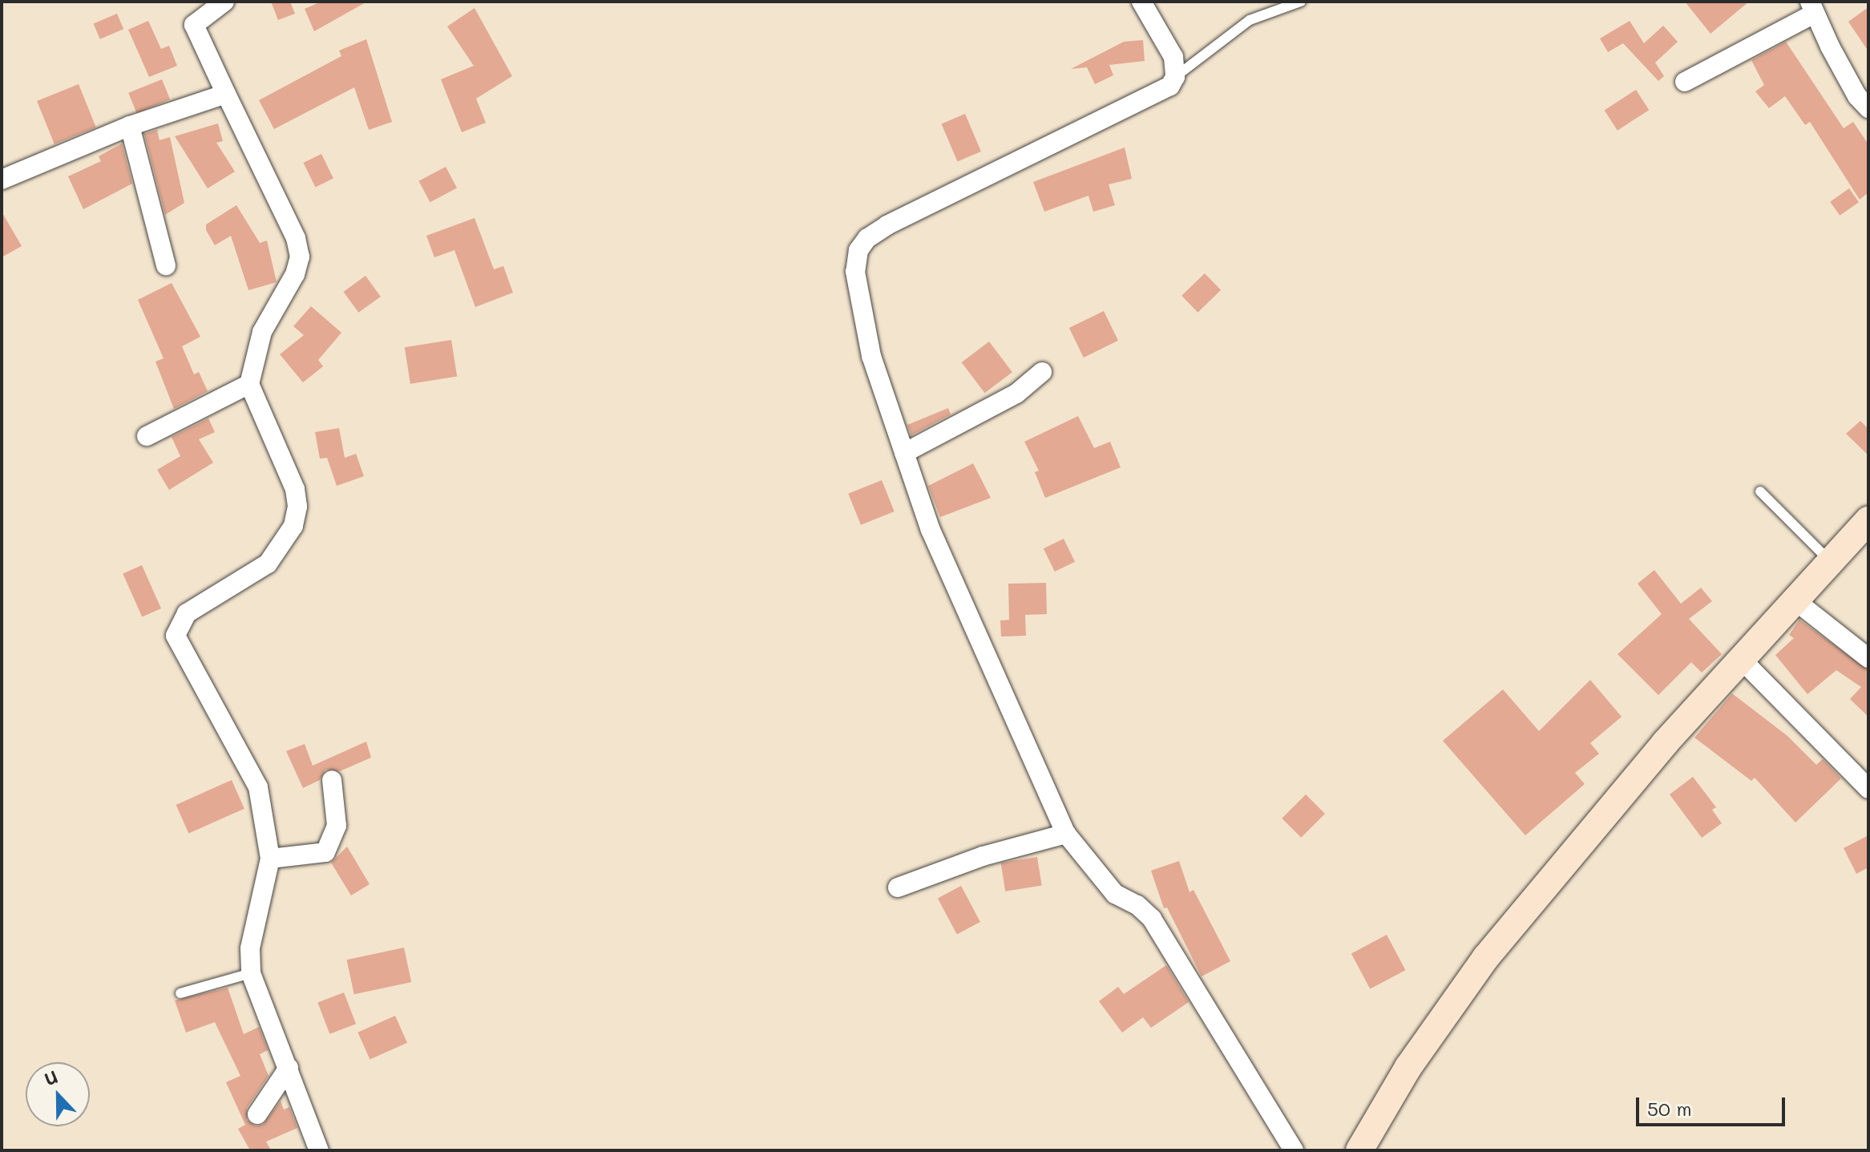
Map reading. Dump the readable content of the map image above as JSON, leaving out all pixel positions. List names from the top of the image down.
{
  "scale_bar": "50 m",
  "north": "top"
}
